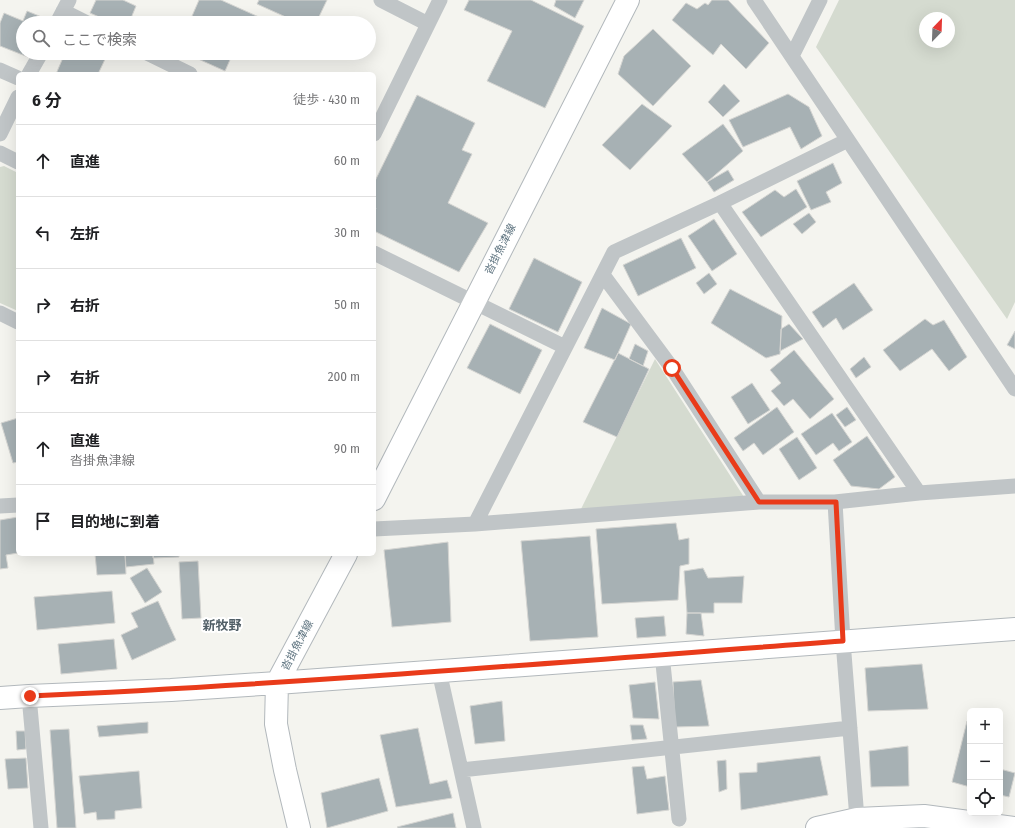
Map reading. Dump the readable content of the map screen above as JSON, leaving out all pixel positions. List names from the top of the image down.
{
  "streets": {
    "street": ["沓掛魚津線"]
  },
  "districts": ["新牧野"],
  "north": "top right",
  "page": {
    "search": "ここで検索",
    "heading": ["6 分", "徒歩 · 430 m"],
    "list": [
      ["直進", "60 m"],
      ["左折", "30 m"],
      ["右折", "50 m"],
      ["右折", "200 m"],
      ["直進", "沓掛魚津線", "90 m"],
      "目的地に到着"
    ],
    "map_buttons": ["+", "−"]
  }
}
